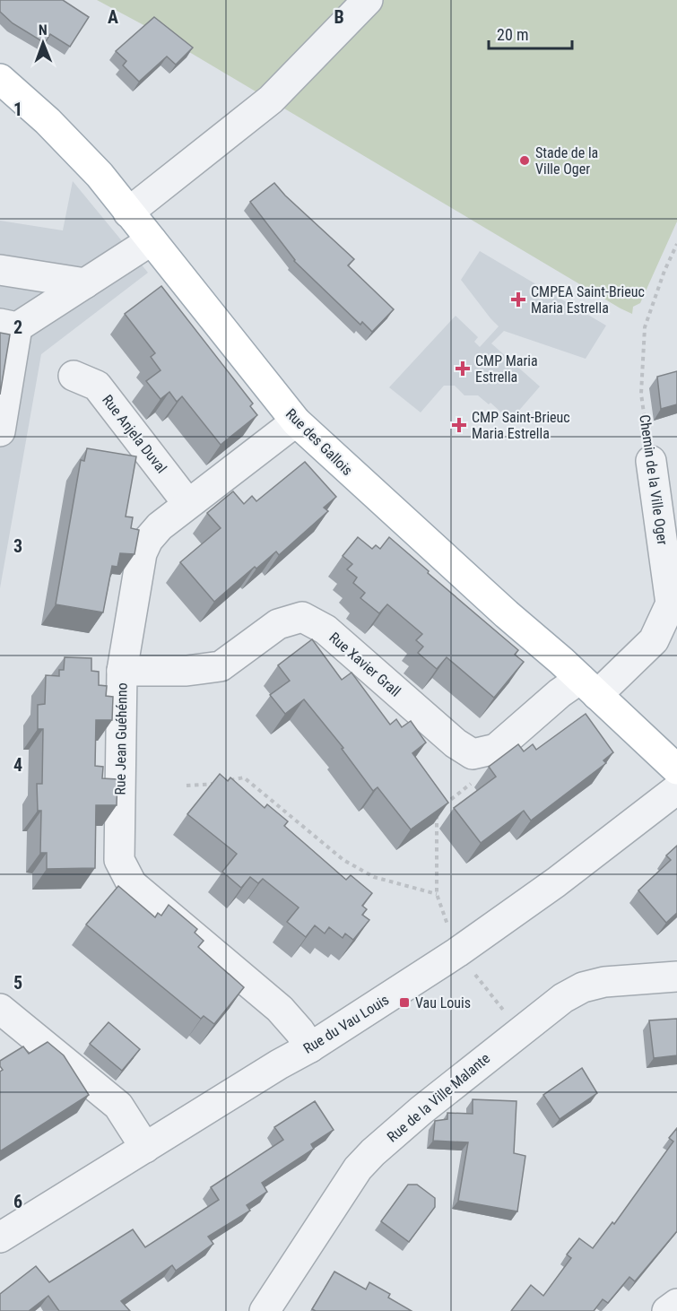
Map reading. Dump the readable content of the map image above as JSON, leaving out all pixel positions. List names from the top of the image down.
{
  "streets": {
    "main road": ["Rue des Gallois"],
    "street": [
      "Rue Anjela Duval",
      "Chemin de la Ville Oger",
      "Rue Xavier Grall",
      "Rue Jean Guéhénno",
      "Rue du Vau Louis",
      "Rue de la Ville Malante"
    ]
  },
  "crossings": [
    ["Rue Anjela Duval", "Rue Jean Guéhénno"],
    ["Rue des Gallois", "Chemin de la Ville Oger"],
    ["Rue des Gallois", "Rue Jean Guéhénno"],
    ["Rue Xavier Grall", "Rue Jean Guéhénno"],
    ["Rue Jean Guéhénno", "Rue du Vau Louis"]
  ],
  "places": {
    "other": ["Stade de la Ville Oger"],
    "health": ["CMPEA Saint-Brieuc Maria Estrella", "CMP Maria Estrella", "CMP Saint-Brieuc Maria Estrella"],
    "transit": ["Vau Louis"]
  },
  "scale_bar": "20 m",
  "north": "top",
  "grid": {
    "columns": ["A", "B"],
    "rows": [
      "1",
      "2",
      "3",
      "4",
      "5",
      "6"
    ]
  }
}
